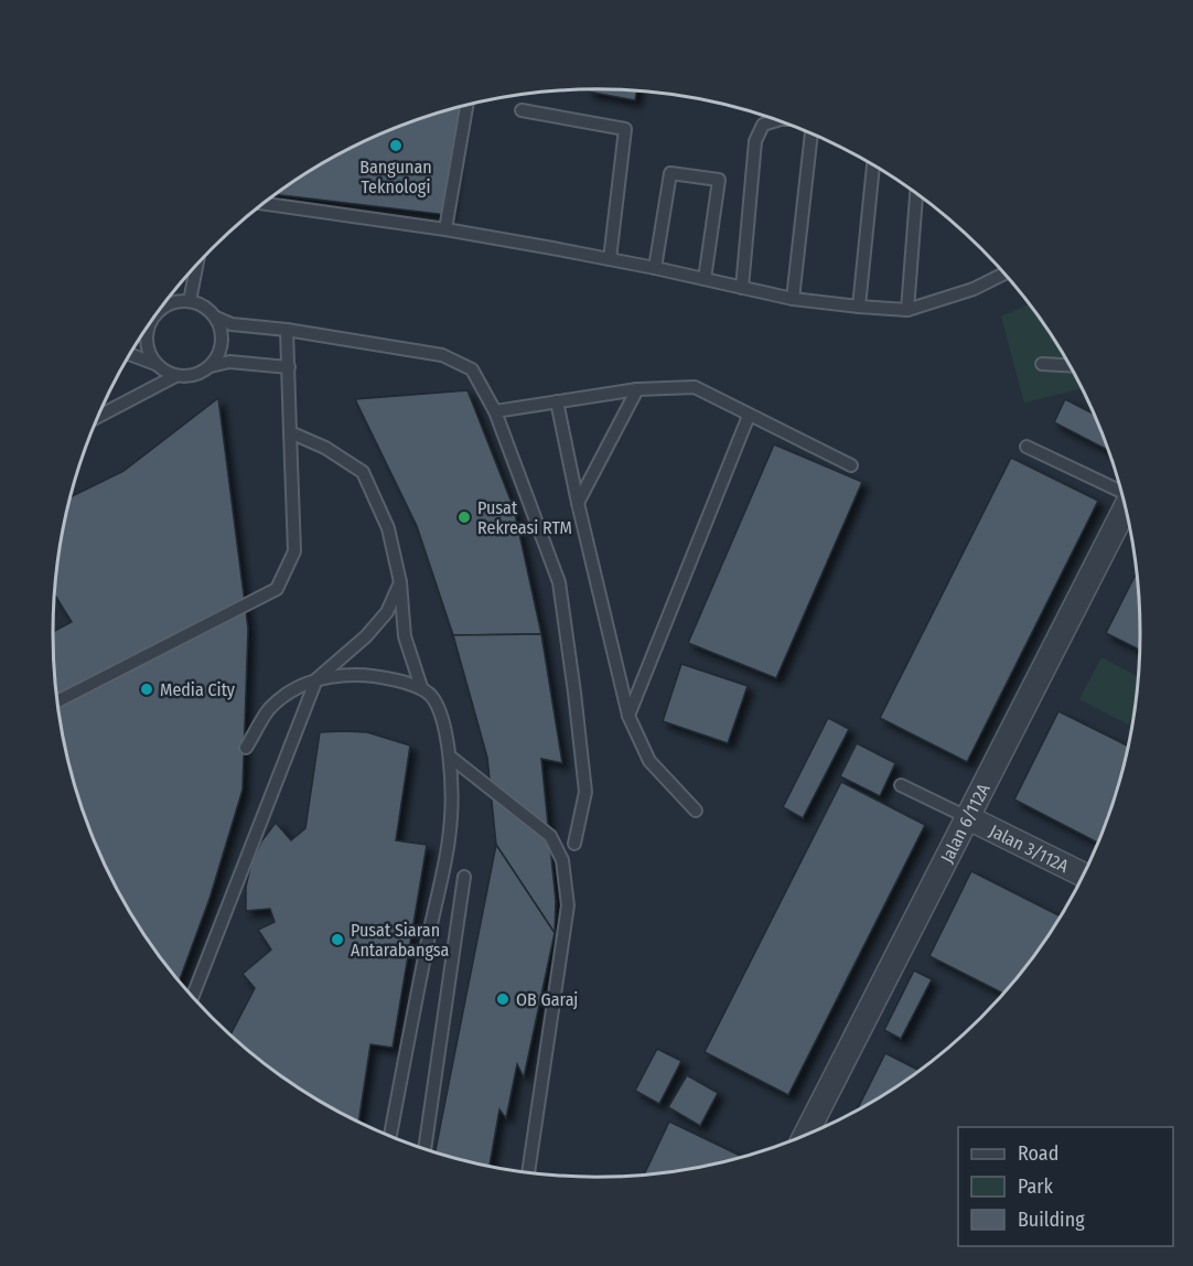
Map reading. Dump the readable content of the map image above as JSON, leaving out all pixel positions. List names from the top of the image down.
{
  "streets": {
    "street": ["Jalan 6/112A", "Jalan 3/112A"]
  },
  "crossings": [
    ["Jalan 6/112A", "Jalan 3/112A"]
  ],
  "places": [
    "Bangunan Teknologi",
    "Pusat Rekreasi RTM",
    "Media City",
    "Pusat Siaran Antarabangsa",
    "OB Garaj"
  ],
  "legend": ["Road", "Park", "Building"]
}
